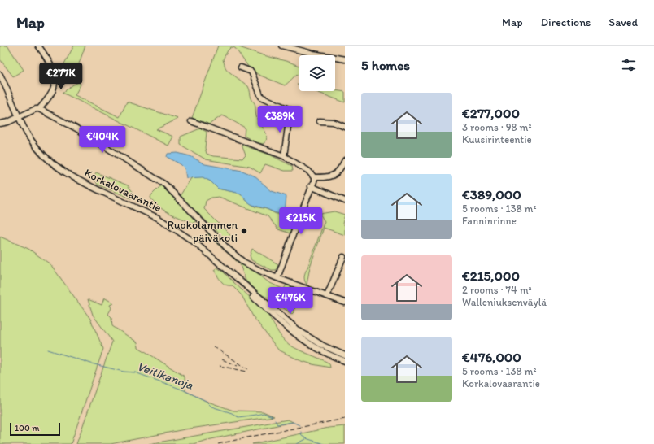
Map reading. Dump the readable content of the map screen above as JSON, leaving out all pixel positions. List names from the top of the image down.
{
  "streets": {
    "street": ["Korkalovaarantie"]
  },
  "water": ["Veitikanoja"],
  "places": ["Ruokolammen päiväkoti"],
  "scale_bar": "100 m",
  "page": {
    "header": "Map",
    "nav": ["Map", "Directions", "Saved"],
    "heading": "5 homes",
    "price": [
      "€277K",
      "€389K",
      "€404K",
      "€215K",
      "€476K"
    ],
    "list": [
      {
        "name": "€277,000",
        "note": "3 rooms · 98 m² · Kuusirinteentie"
      },
      {
        "name": "€389,000",
        "note": "5 rooms · 138 m² · Fanninrinne"
      },
      {
        "name": "€215,000",
        "note": "2 rooms · 74 m² · Walleniuksenväylä"
      },
      {
        "name": "€476,000",
        "note": "5 rooms · 138 m² · Korkalovaarantie"
      }
    ],
    "scale": "100 m"
  }
}
